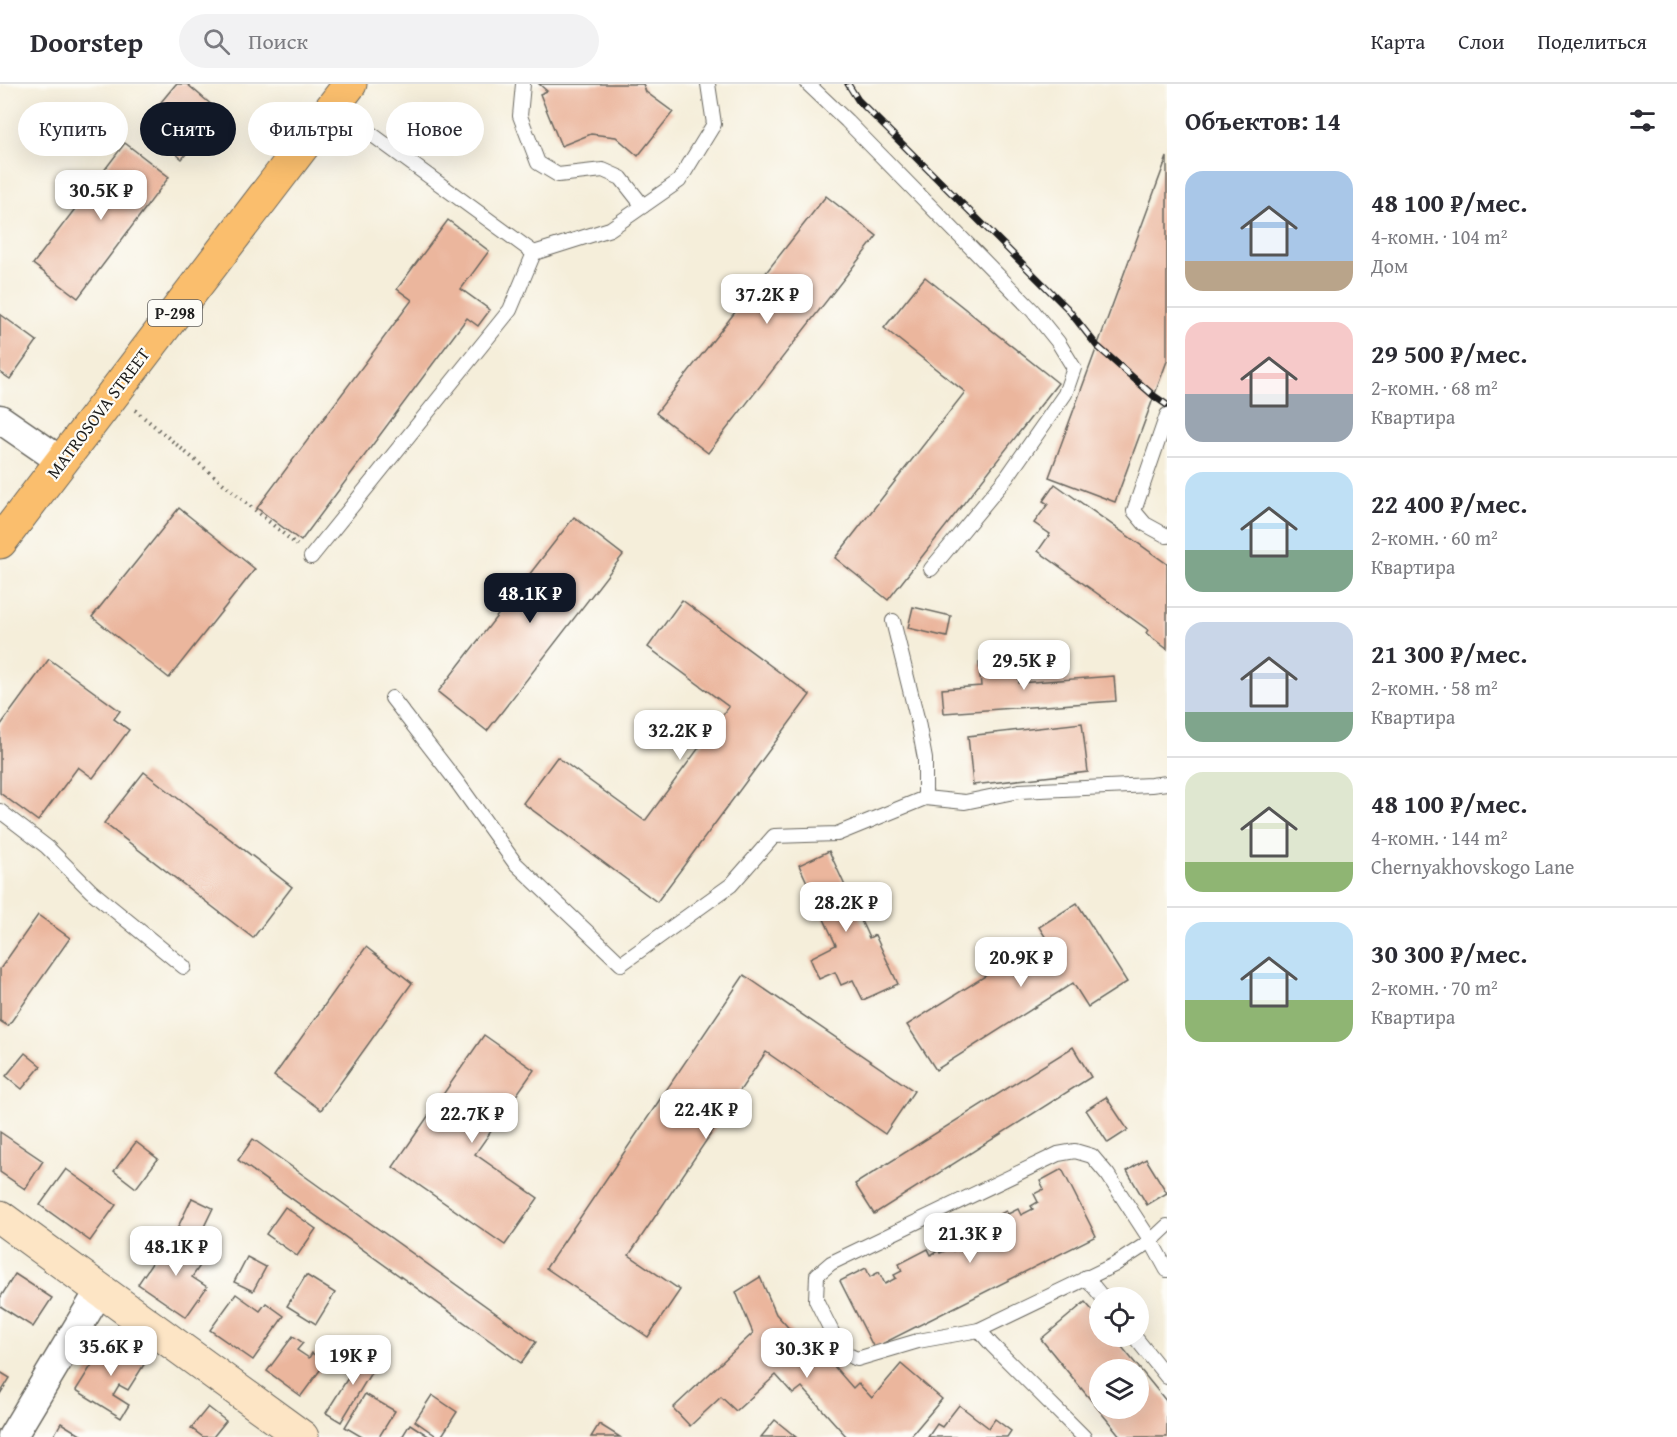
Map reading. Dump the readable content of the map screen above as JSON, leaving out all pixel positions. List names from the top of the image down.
{
  "streets": {
    "highway": ["Р-298", "MATROSOVA STREET"]
  },
  "page": {
    "header": "Doorstep",
    "search": "Поиск",
    "nav": ["Карта", "Слои", "Поделиться"],
    "heading": "Объектов: 14",
    "chip": [
      "Купить",
      "Снять",
      "Фильтры",
      "Новое"
    ],
    "list": [
      {
        "name": "48 100 ₽/мес.",
        "note": "4-комн. · 104 m² · Дом"
      },
      {
        "name": "29 500 ₽/мес.",
        "note": "2-комн. · 68 m² · Квартира"
      },
      {
        "name": "22 400 ₽/мес.",
        "note": "2-комн. · 60 m² · Квартира"
      },
      {
        "name": "21 300 ₽/мес.",
        "note": "2-комн. · 58 m² · Квартира"
      },
      {
        "name": "48 100 ₽/мес.",
        "note": "4-комн. · 144 m² · Chernyakhovskogo Lane"
      },
      {
        "name": "30 300 ₽/мес.",
        "note": "2-комн. · 70 m² · Квартира"
      }
    ],
    "price": [
      "30.5K ₽",
      "37.2K ₽",
      "48.1K ₽",
      "29.5K ₽",
      "32.2K ₽",
      "28.2K ₽",
      "20.9K ₽",
      "22.4K ₽",
      "22.7K ₽",
      "21.3K ₽",
      "48.1K ₽",
      "35.6K ₽",
      "30.3K ₽",
      "19K ₽"
    ]
  }
}
